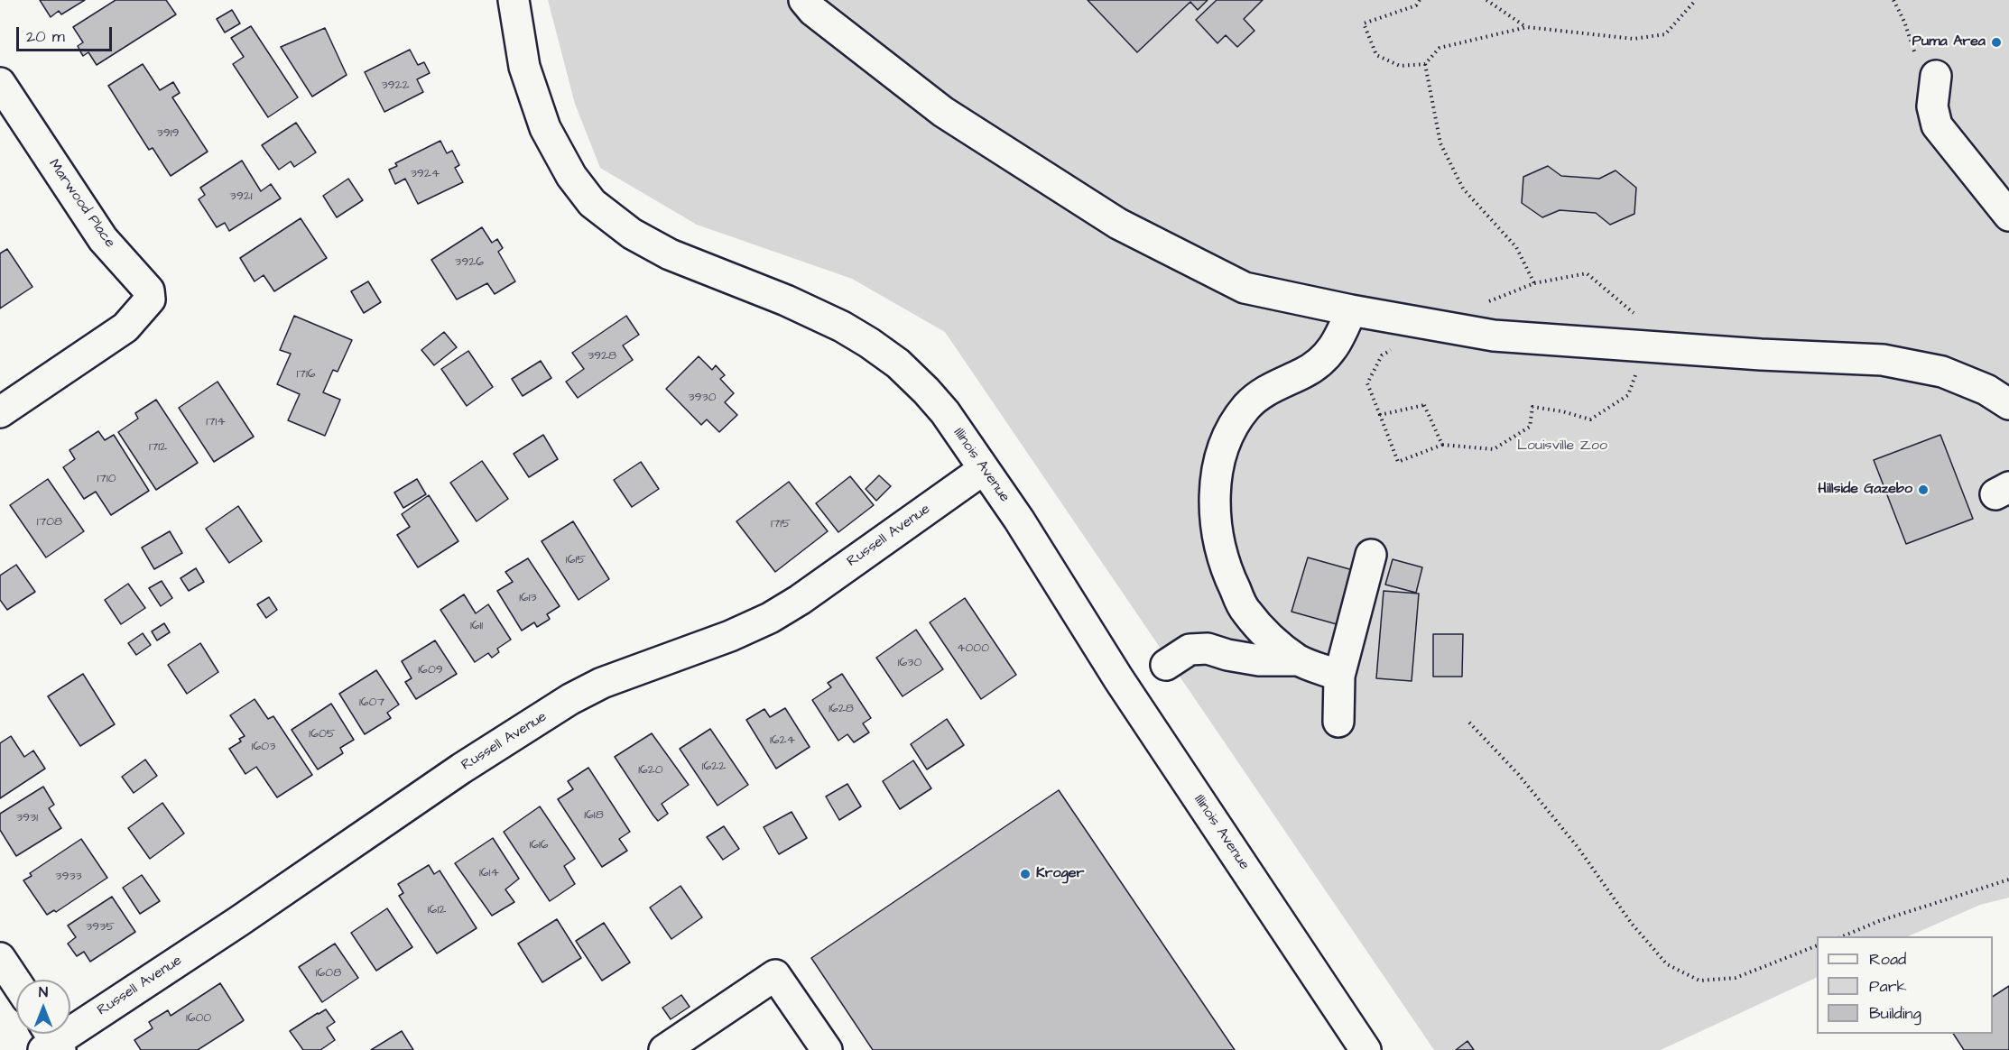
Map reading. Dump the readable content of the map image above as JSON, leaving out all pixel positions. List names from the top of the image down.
{
  "streets": {
    "street": ["Marwood Place", "Illinois Avenue", "Russell Avenue"]
  },
  "crossings": [
    ["Illinois Avenue", "Russell Avenue"]
  ],
  "parks": ["Louisville Zoo"],
  "places": ["Puma Area", "Hillside Gazebo", "Kroger"],
  "house_numbers": [
    "3922",
    "3919",
    "3924",
    "3921",
    "3926",
    "3928",
    "1716",
    "3930",
    "1714",
    "1712",
    "1710",
    "1708",
    "1715",
    "1615",
    "1613",
    "1611",
    "4000",
    "1630",
    "1609",
    "1607",
    "1628",
    "1605",
    "1624",
    "1603",
    "1622",
    "1620",
    "1618",
    "3931",
    "1616",
    "1614",
    "3933",
    "1612",
    "3935",
    "1608",
    "1600"
  ],
  "legend": ["Road", "Park", "Building"],
  "scale_bar": "20 m",
  "north": "top"
}
